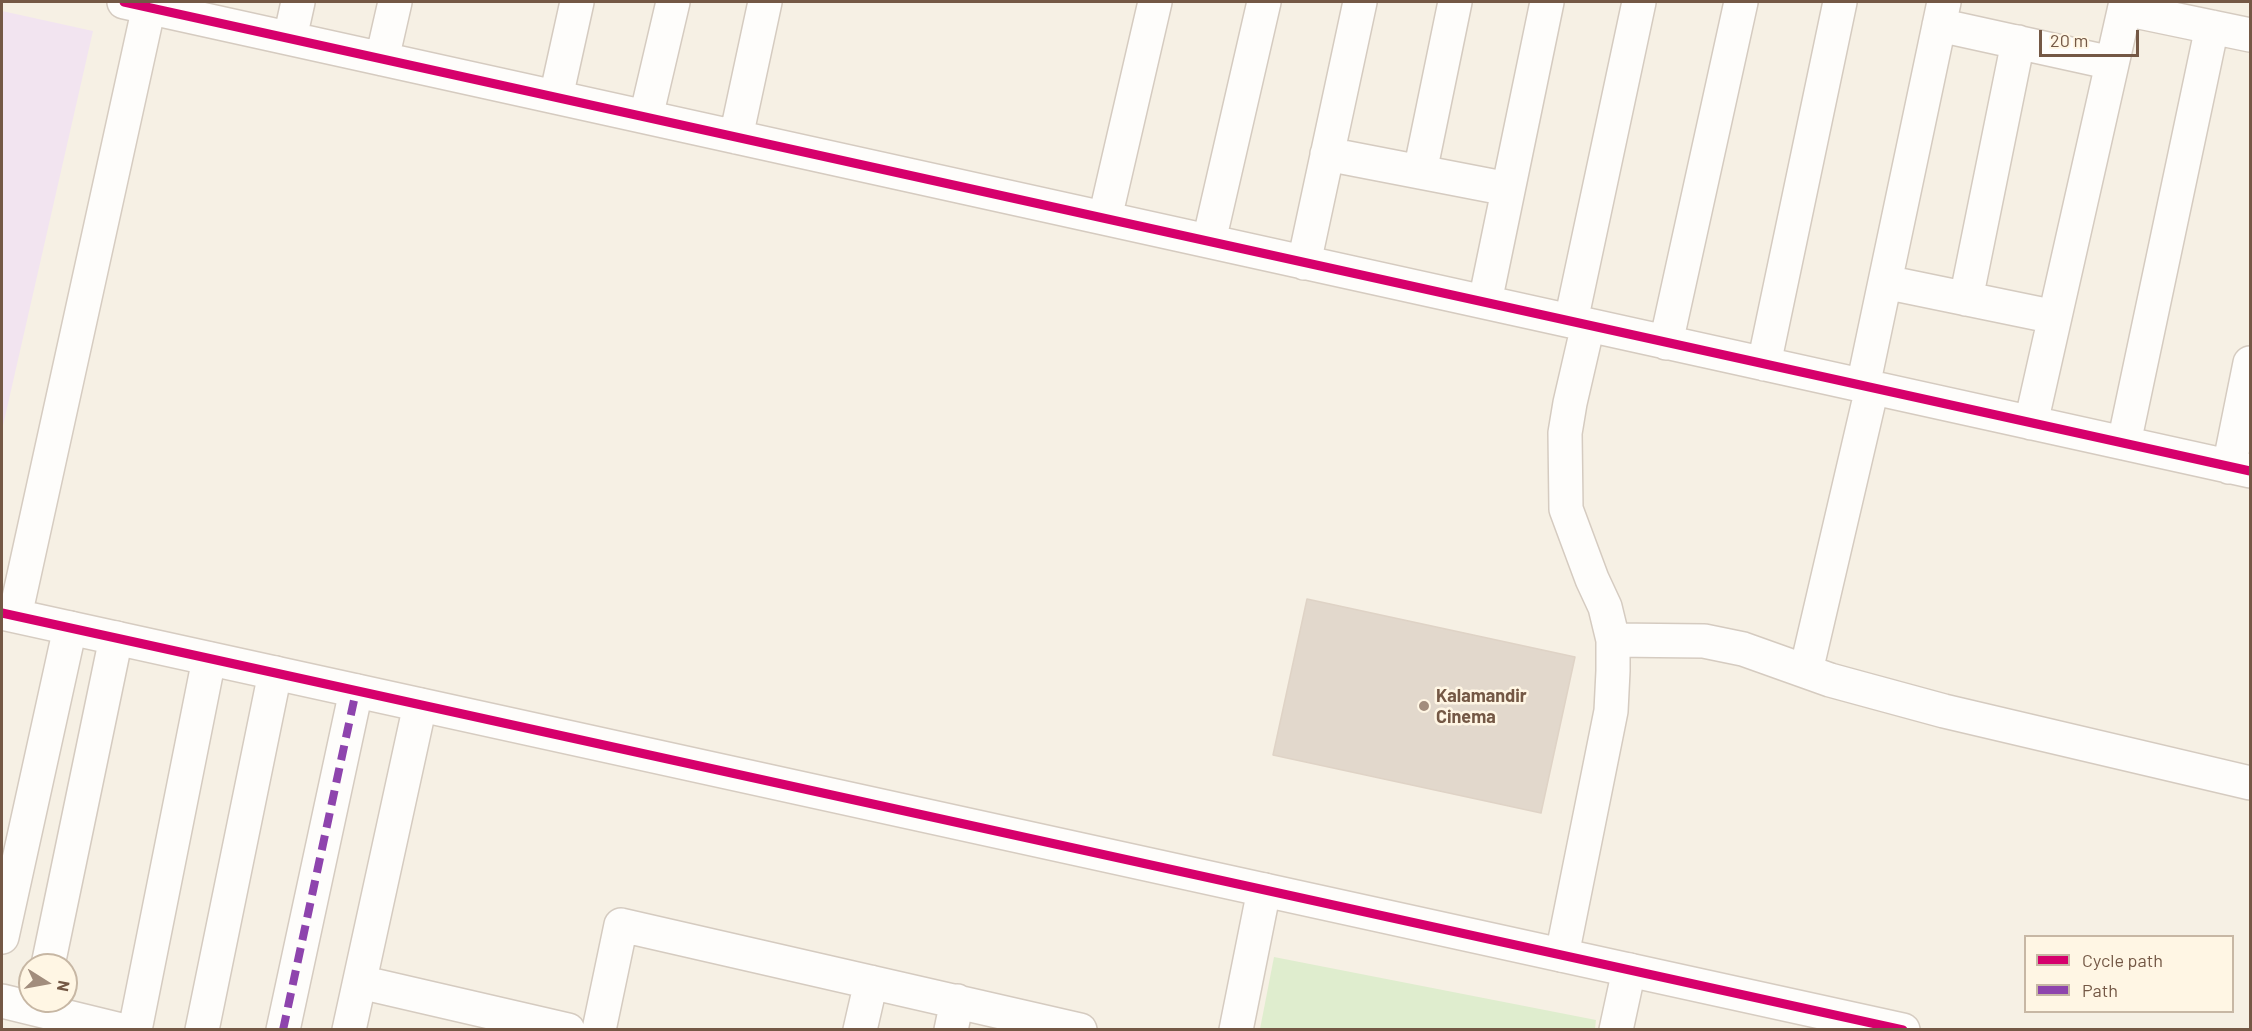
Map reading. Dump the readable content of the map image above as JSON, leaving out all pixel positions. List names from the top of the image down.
{
  "places": ["Kalamandir Cinema"],
  "legend": ["Cycle path", "Path"],
  "scale_bar": "20 m",
  "north": "right"
}
